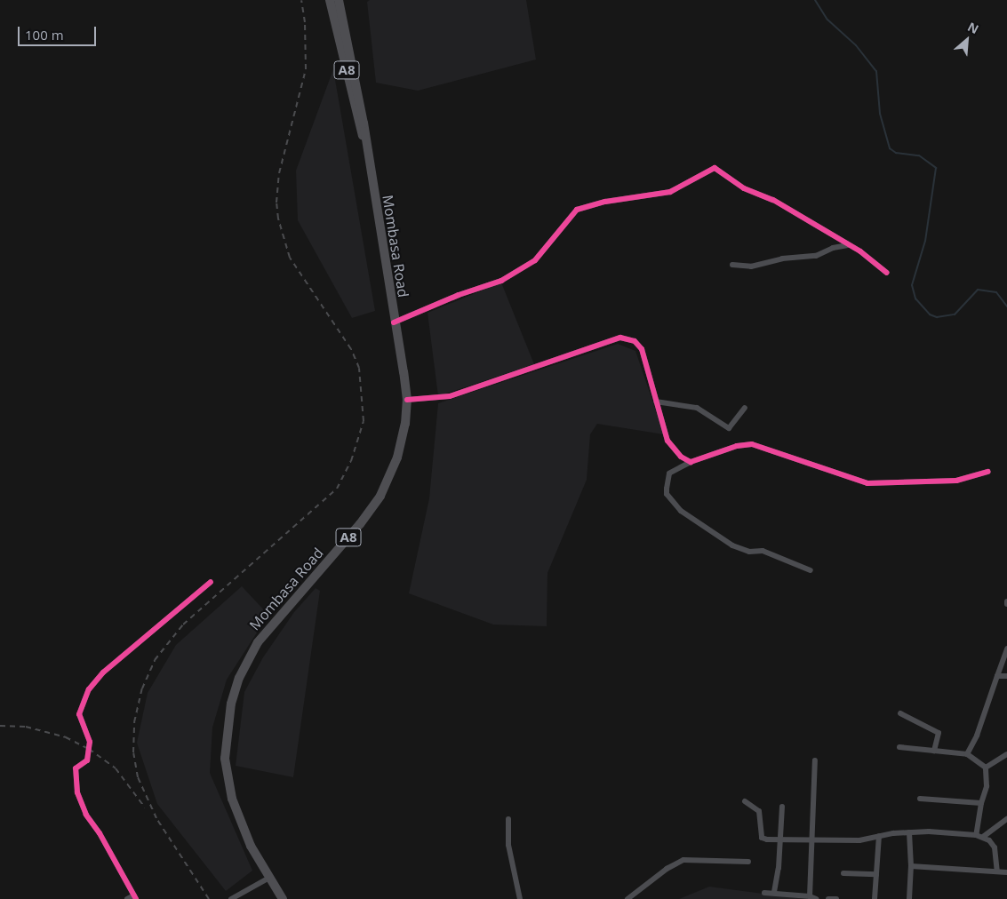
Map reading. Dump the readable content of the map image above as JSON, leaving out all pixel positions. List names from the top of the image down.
{
  "streets": {
    "highway": ["A8", "Mombasa Road"]
  },
  "scale_bar": "100 m",
  "north": "top right"
}
